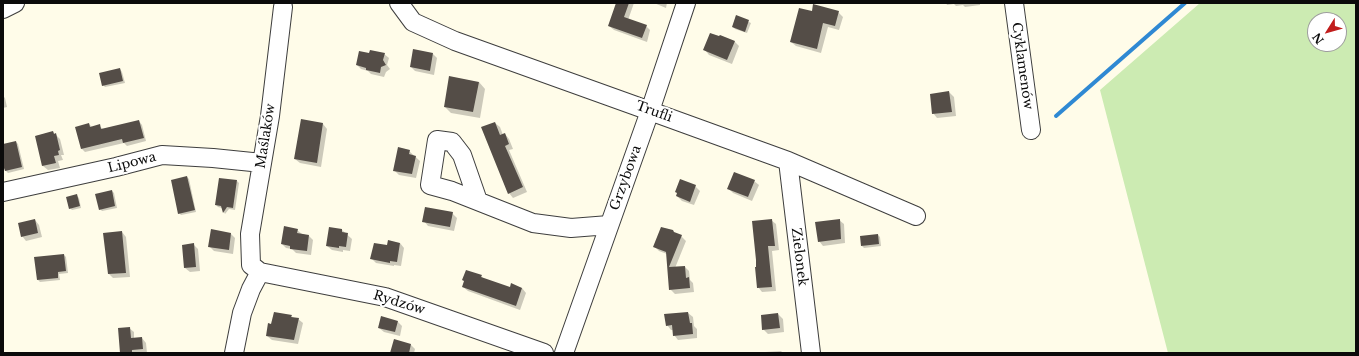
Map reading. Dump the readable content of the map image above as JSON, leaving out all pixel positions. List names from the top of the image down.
{
  "streets": {
    "street": [
      "Cyklamenów",
      "Trufli",
      "Maślaków",
      "Lipowa",
      "Grzybowa",
      "Zielonek",
      "Rydzów"
    ]
  },
  "crossings": [
    ["Trufli", "Grzybowa"],
    ["Trufli", "Zielonek"],
    ["Maślaków", "Lipowa"],
    ["Maślaków", "Rydzów"]
  ],
  "north": "bottom left"
}
